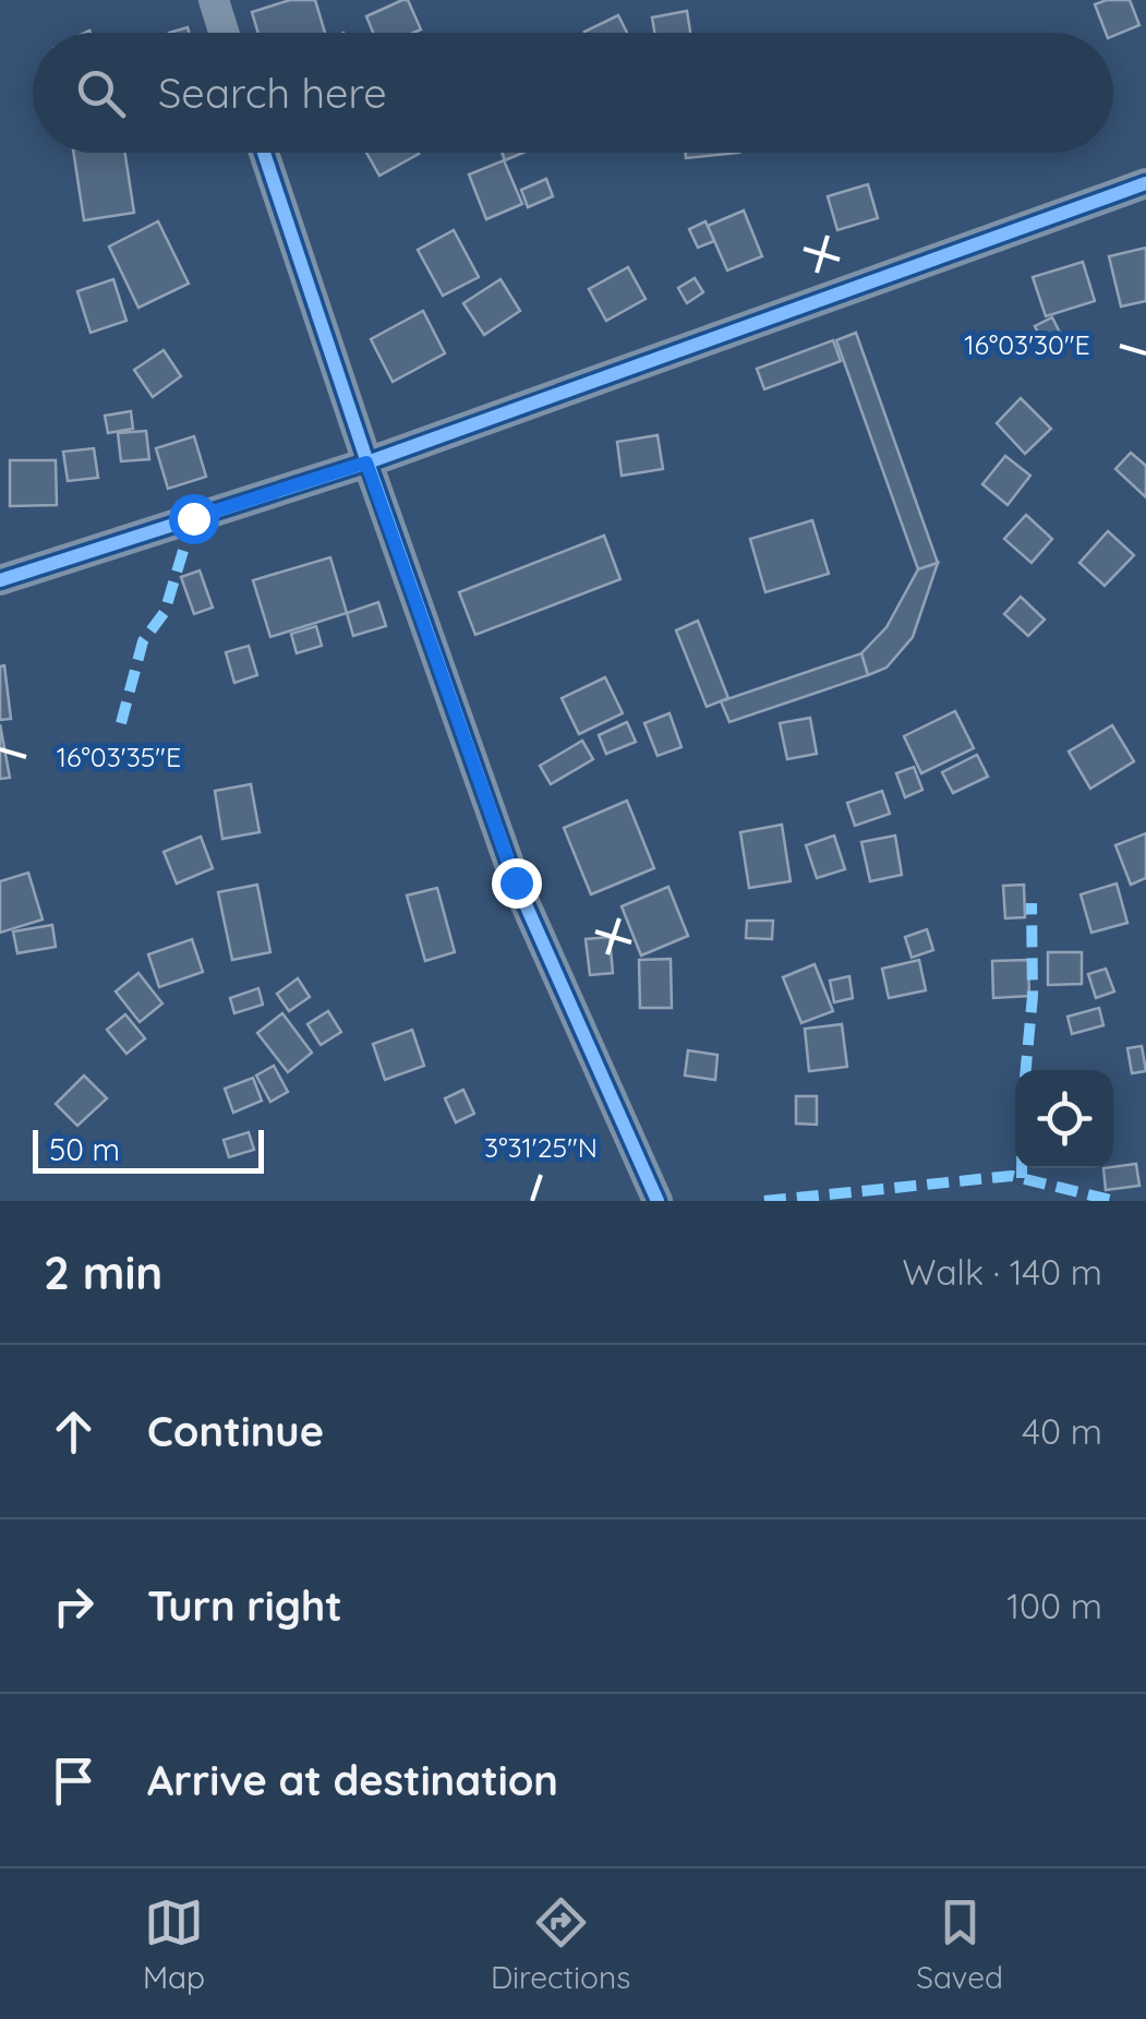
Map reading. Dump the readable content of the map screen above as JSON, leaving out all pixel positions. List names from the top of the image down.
{
  "scale_bar": "50 m",
  "page": {
    "search": "Search here",
    "scale": "50 m",
    "heading": ["2 min", "Walk · 140 m"],
    "list": [
      ["Continue", "40 m"],
      ["Turn right", "100 m"],
      "Arrive at destination"
    ],
    "nav": ["Map", "Directions", "Saved"]
  },
  "coordinates": ["16°03'30\"E", "16°03'35\"E", "3°31'25\"N"]
}
